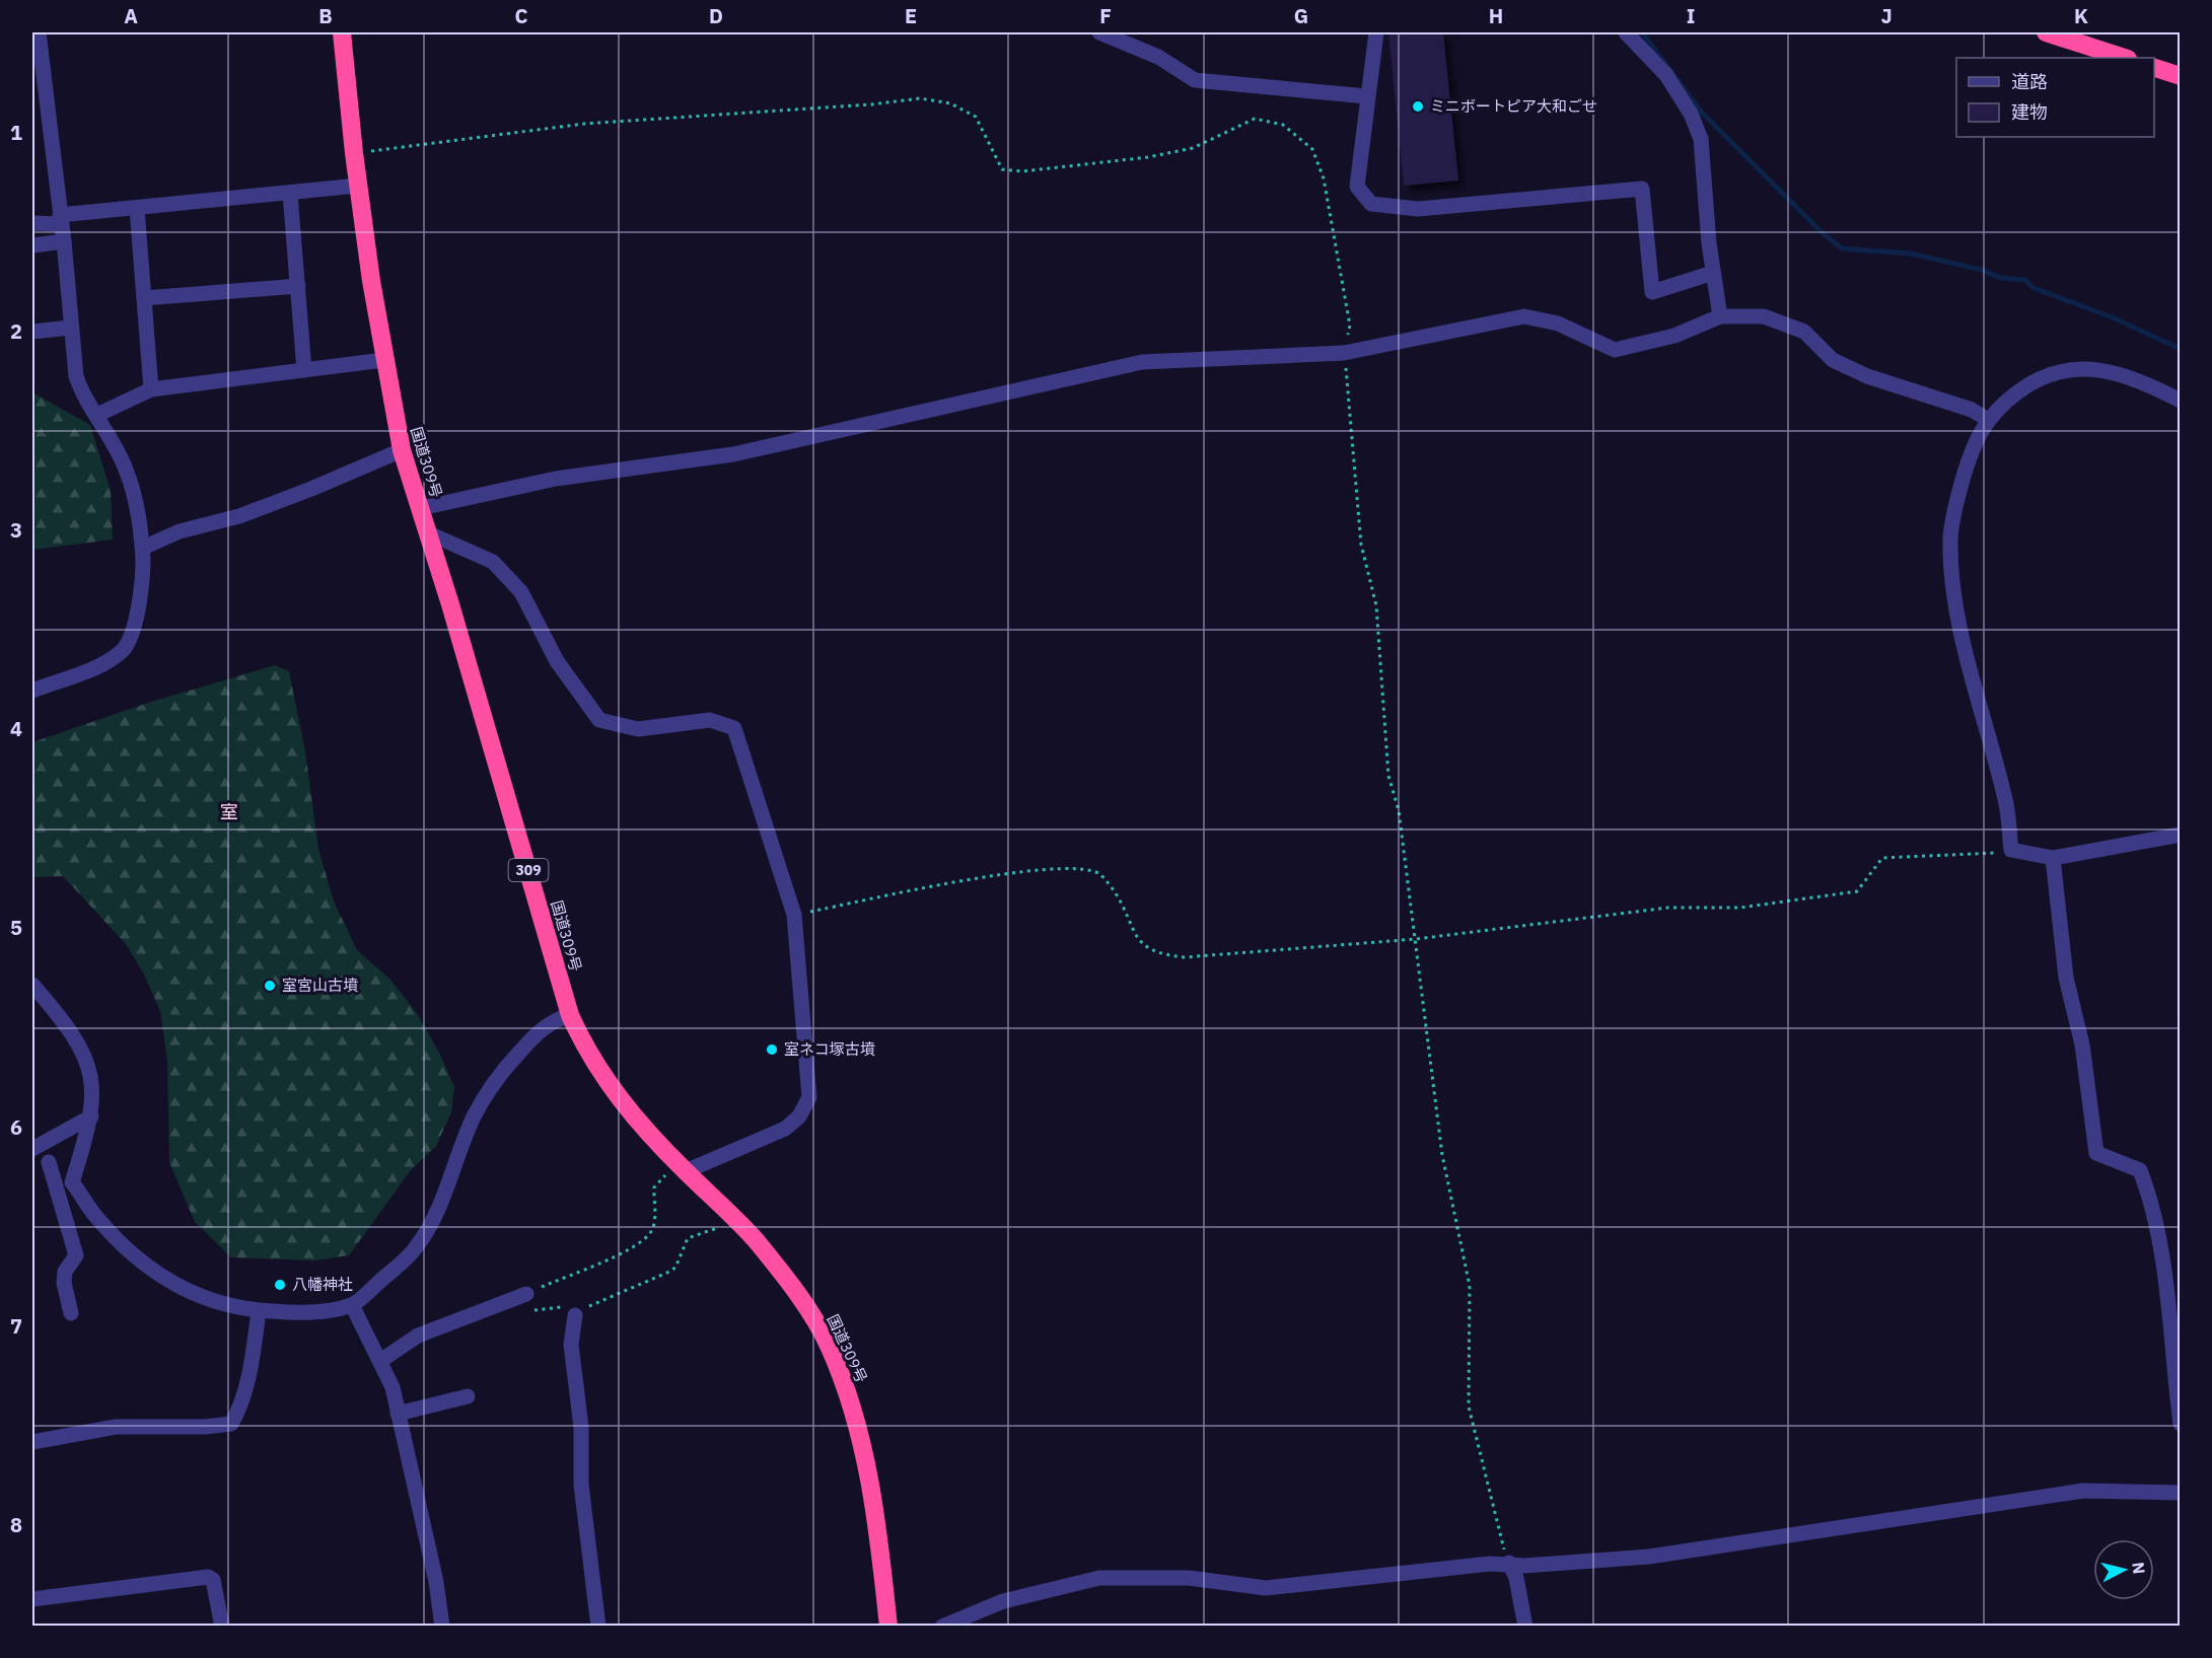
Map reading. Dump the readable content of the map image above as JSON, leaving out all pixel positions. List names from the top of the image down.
{
  "streets": {
    "highway": ["国道309号", "309"]
  },
  "districts": ["室"],
  "places": [
    "ミニボートピア大和ごせ",
    "室宮山古墳",
    "室ネコ塚古墳",
    "八幡神社"
  ],
  "legend": ["道路", "建物"],
  "north": "right",
  "grid": {
    "columns": [
      "A",
      "B",
      "C",
      "D",
      "E",
      "F",
      "G",
      "H",
      "I",
      "J",
      "K"
    ],
    "rows": [
      "1",
      "2",
      "3",
      "4",
      "5",
      "6",
      "7",
      "8"
    ]
  }
}
